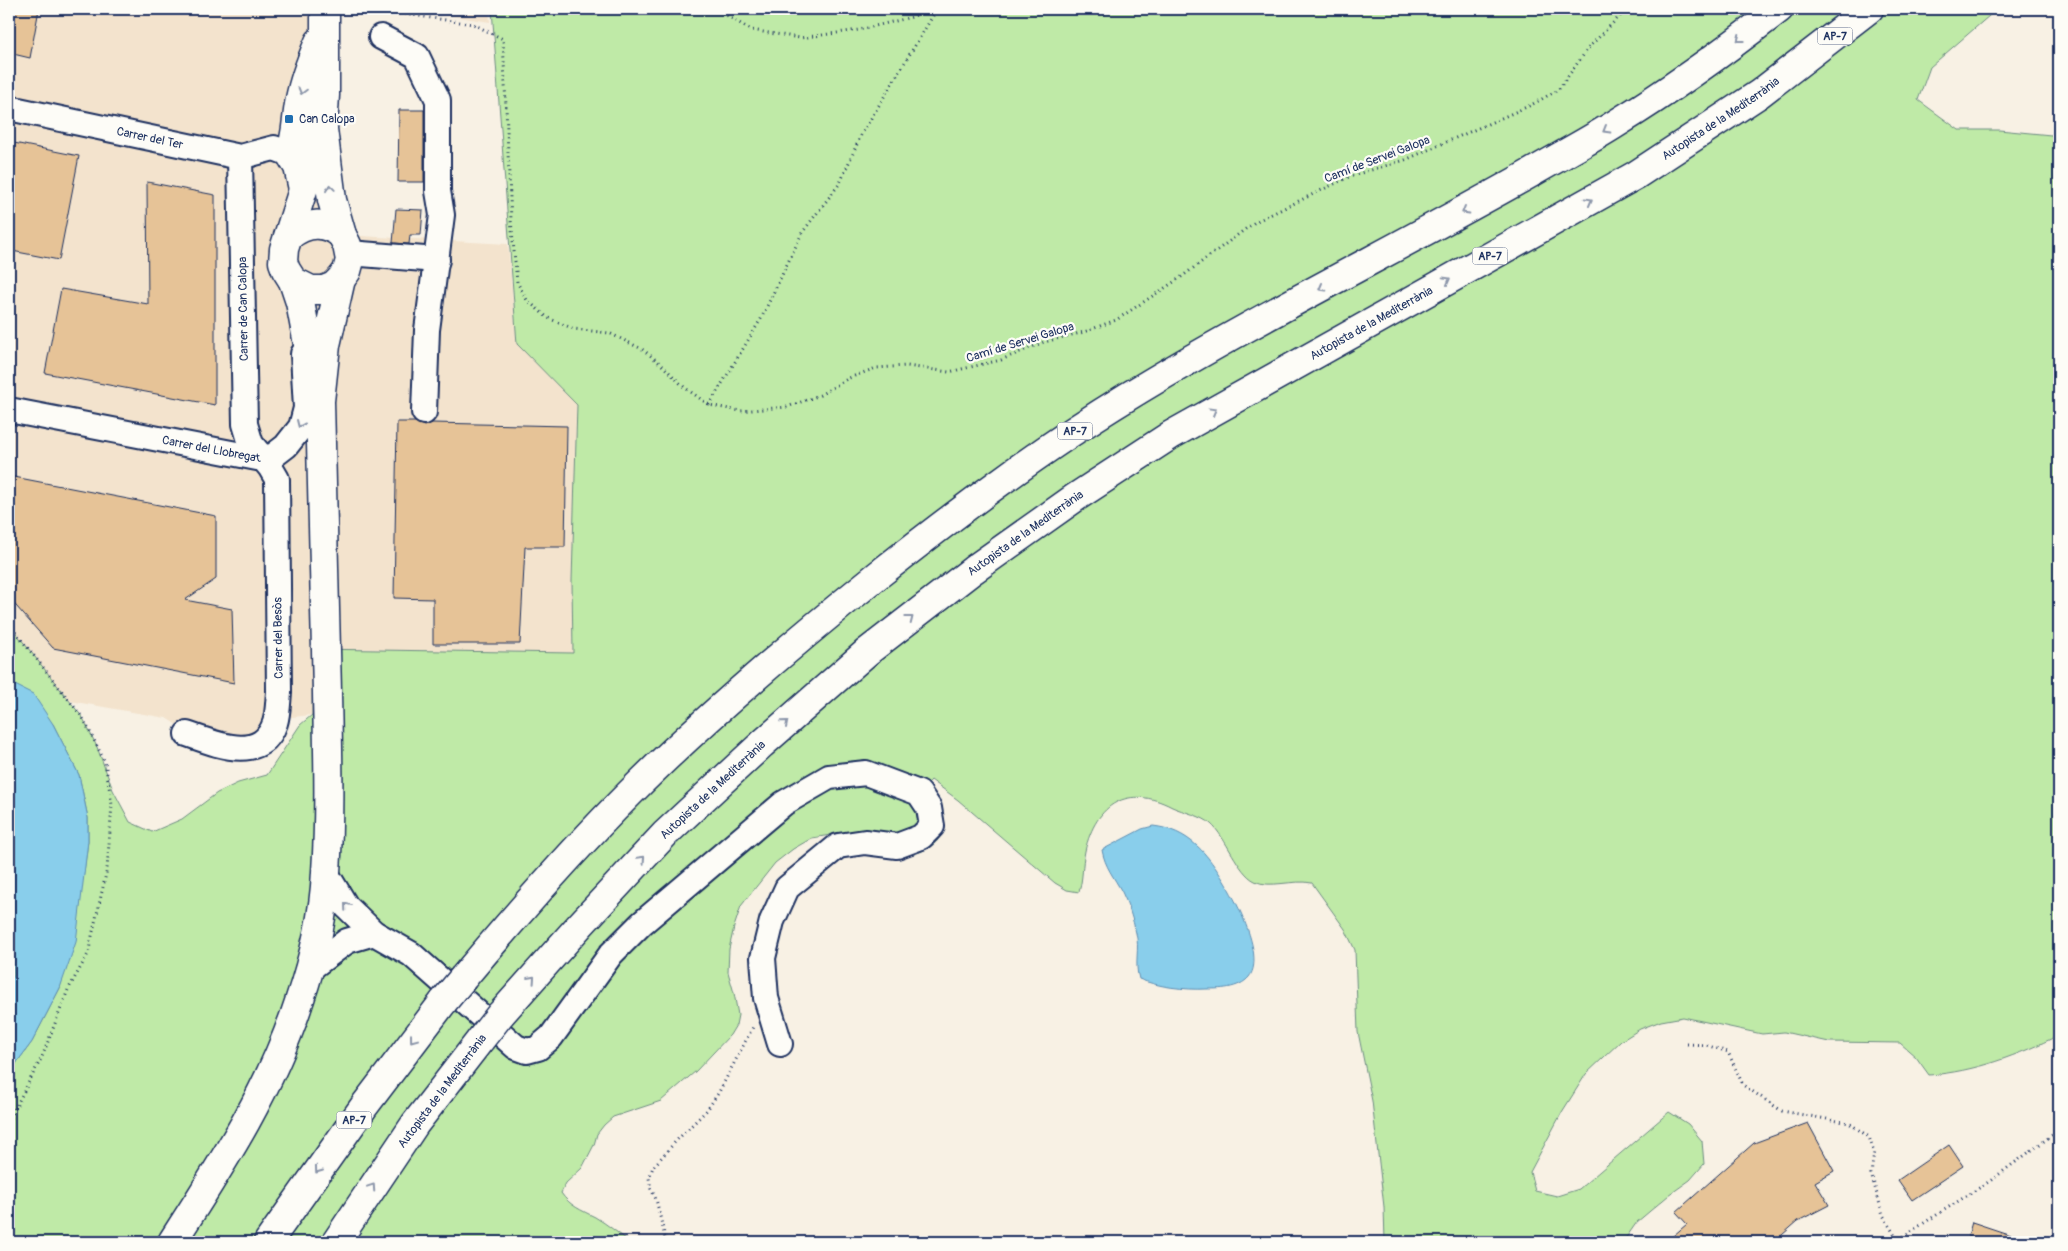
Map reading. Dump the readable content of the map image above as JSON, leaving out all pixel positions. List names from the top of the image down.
{
  "streets": {
    "main road": ["AP-7", "Autopista de la Mediterrània"],
    "street": [
      "Carrer del Ter",
      "Carrer de Can Calopa",
      "Carrer del Llobregat",
      "Carrer del Besòs"
    ],
    "path": ["Camí de Servei Galopa"]
  },
  "crossings": [
    ["Carrer del Ter", "Carrer de Can Calopa"],
    ["Carrer de Can Calopa", "Carrer del Llobregat"],
    ["Carrer de Can Calopa", "Carrer del Besòs"],
    ["Carrer del Llobregat", "Carrer del Besòs"]
  ],
  "places": {
    "transit": ["Can Calopa"]
  }
}
